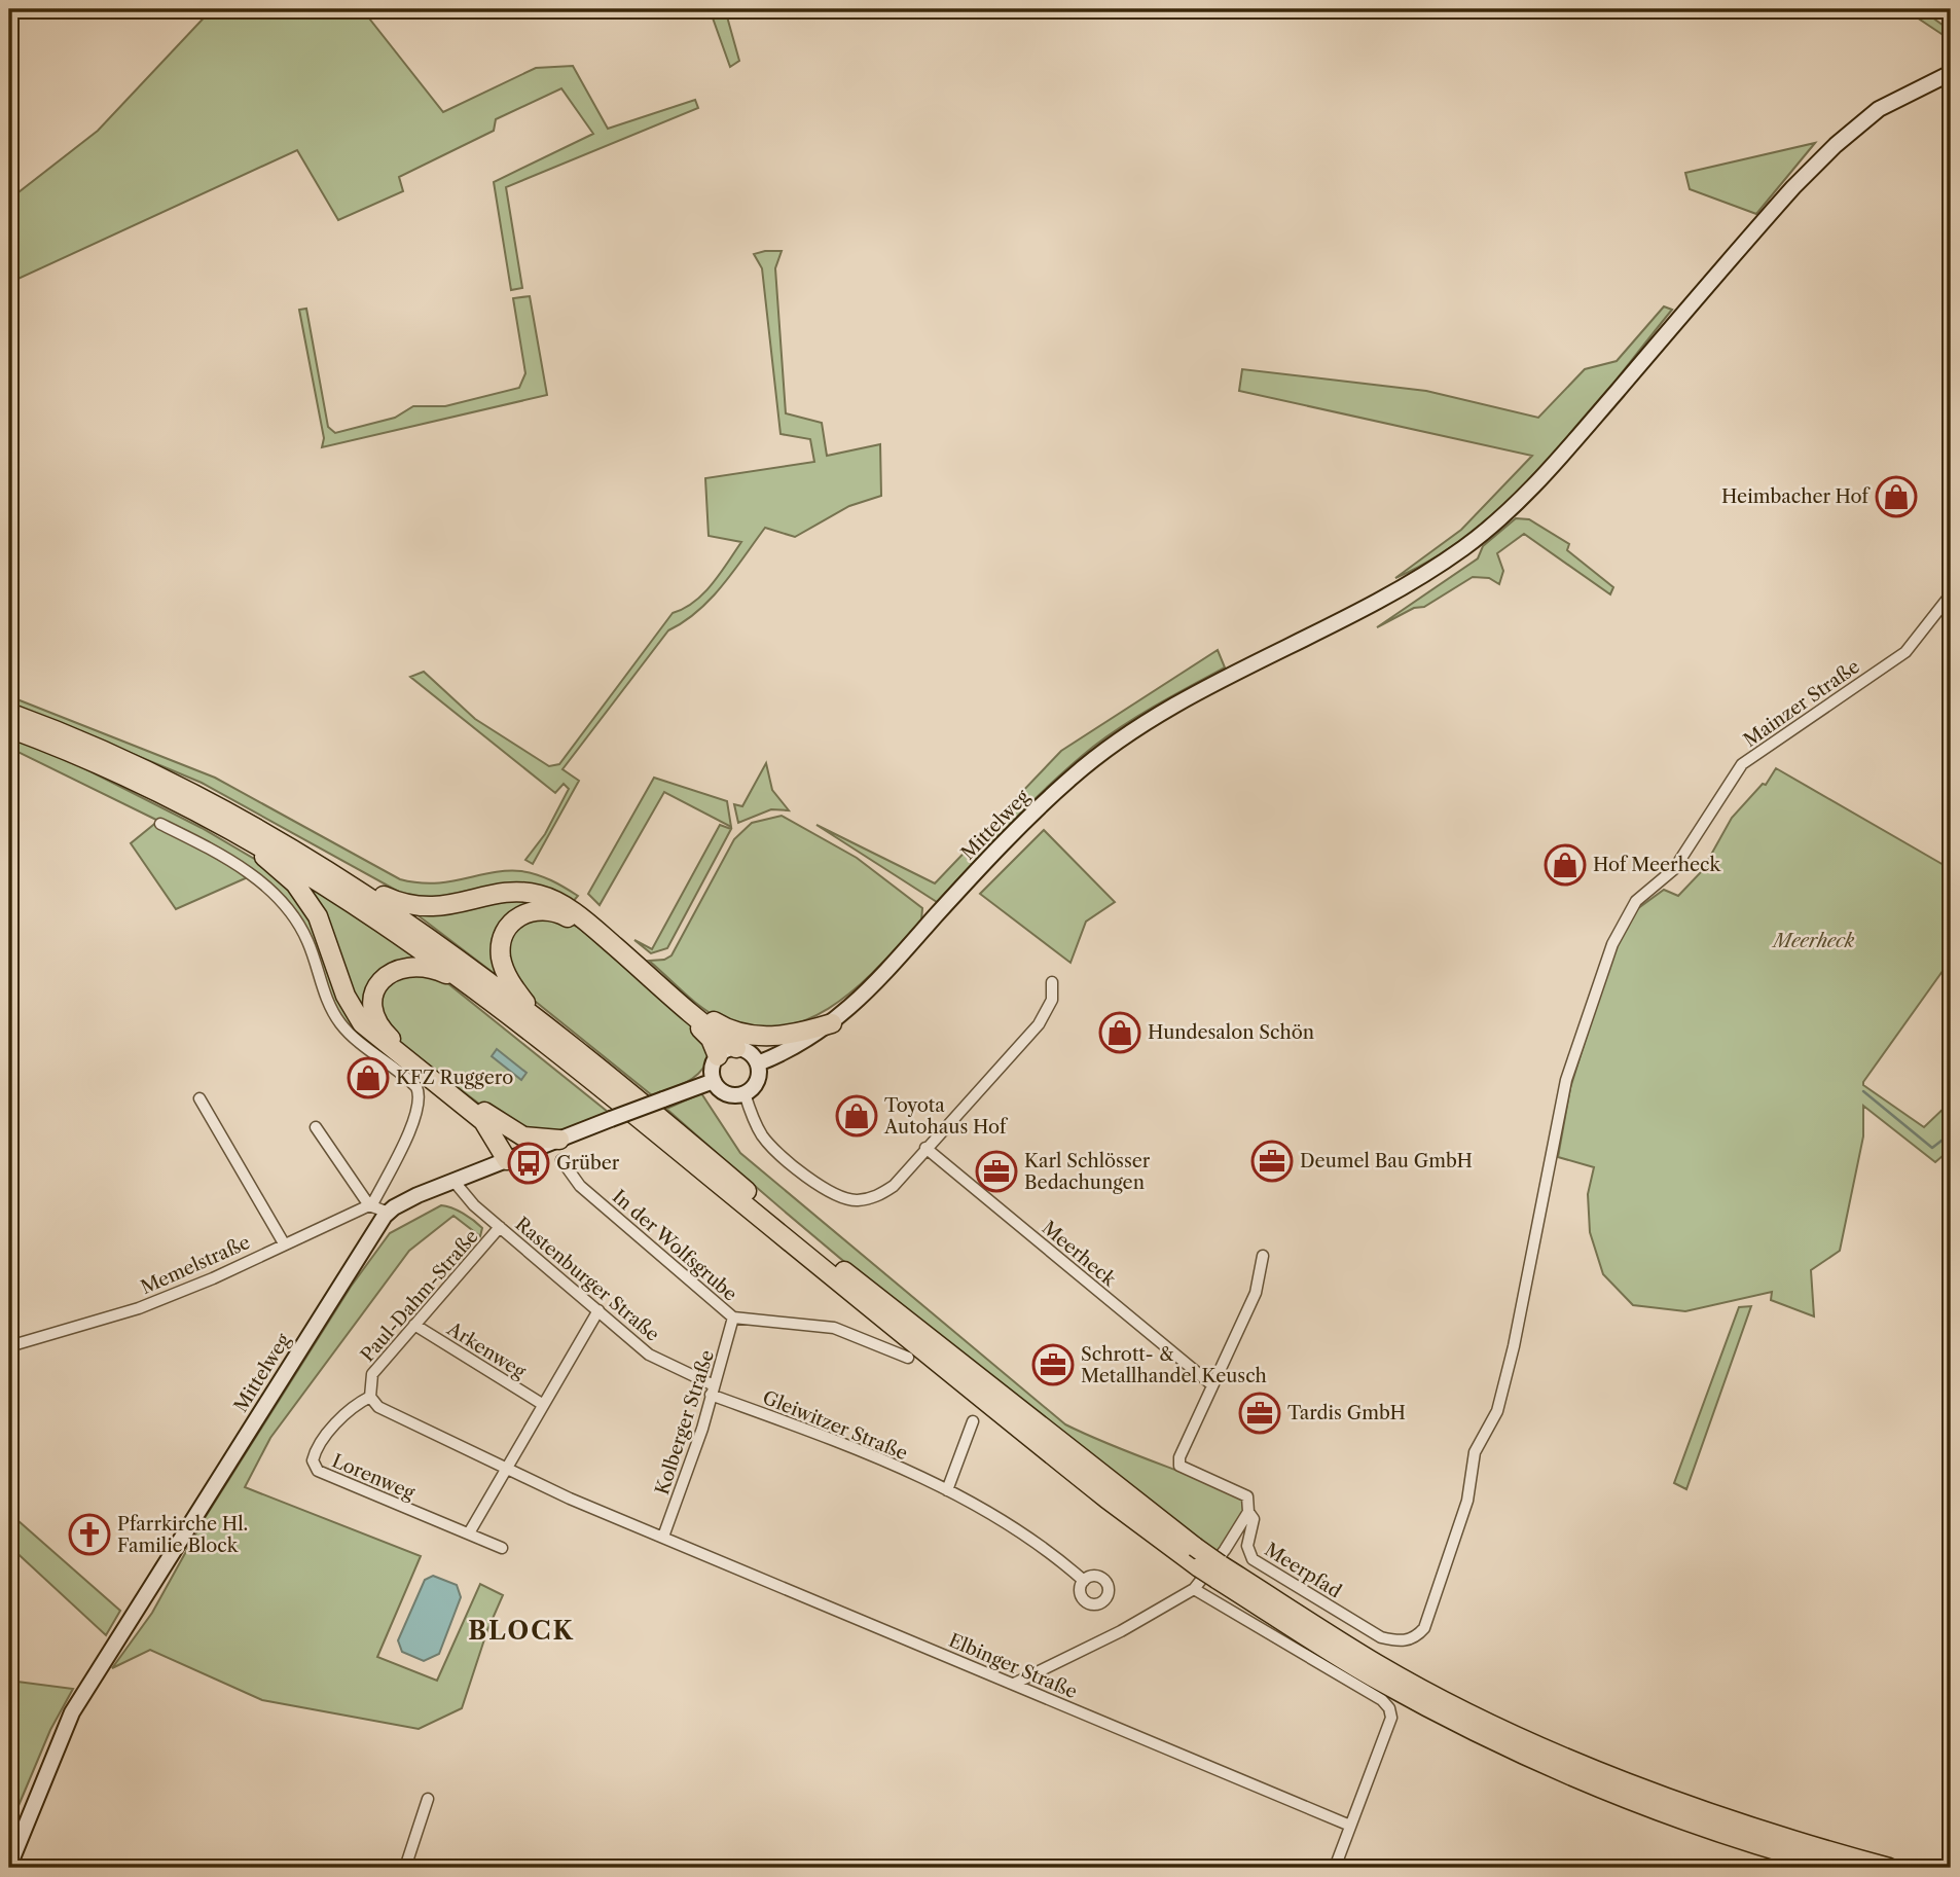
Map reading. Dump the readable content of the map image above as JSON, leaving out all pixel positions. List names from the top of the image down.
{
  "streets": {
    "main road": ["Mittelweg"],
    "street": [
      "Mainzer Straße",
      "In der Wolfsgrube",
      "Meerheck",
      "Memelstraße",
      "Rastenburger Straße",
      "Paul-Dahm-Straße",
      "Arkenweg",
      "Kolberger Straße",
      "Gleiwitzer Straße",
      "Lorenweg",
      "Meerpfad",
      "Elbinger Straße"
    ]
  },
  "crossings": [
    ["Mainzer Straße", "Meerpfad"],
    ["Mittelweg", "Rastenburger Straße"],
    ["In der Wolfsgrube", "Kolberger Straße"],
    ["Rastenburger Straße", "Paul-Dahm-Straße"],
    ["Rastenburger Straße", "Kolberger Straße"],
    ["Rastenburger Straße", "Gleiwitzer Straße"],
    ["Paul-Dahm-Straße", "Arkenweg"],
    ["Paul-Dahm-Straße", "Lorenweg"],
    ["Kolberger Straße", "Gleiwitzer Straße"],
    ["Kolberger Straße", "Elbinger Straße"]
  ],
  "districts": ["BLOCK"],
  "parks": ["Meerheck"],
  "places": {
    "shop": [
      "Heimbacher Hof",
      "Hof Meerheck",
      "Hundesalon Schön",
      "KFZ Ruggero",
      "Toyota Autohaus Hof"
    ],
    "office": [
      "Deumel Bau GmbH",
      "Karl Schlösser Bedachungen",
      "Schrott- & Metallhandel Keusch",
      "Tardis GmbH"
    ],
    "bus stop": ["Grüber"],
    "church": ["Pfarrkirche Hl. Familie Block"]
  }
}
